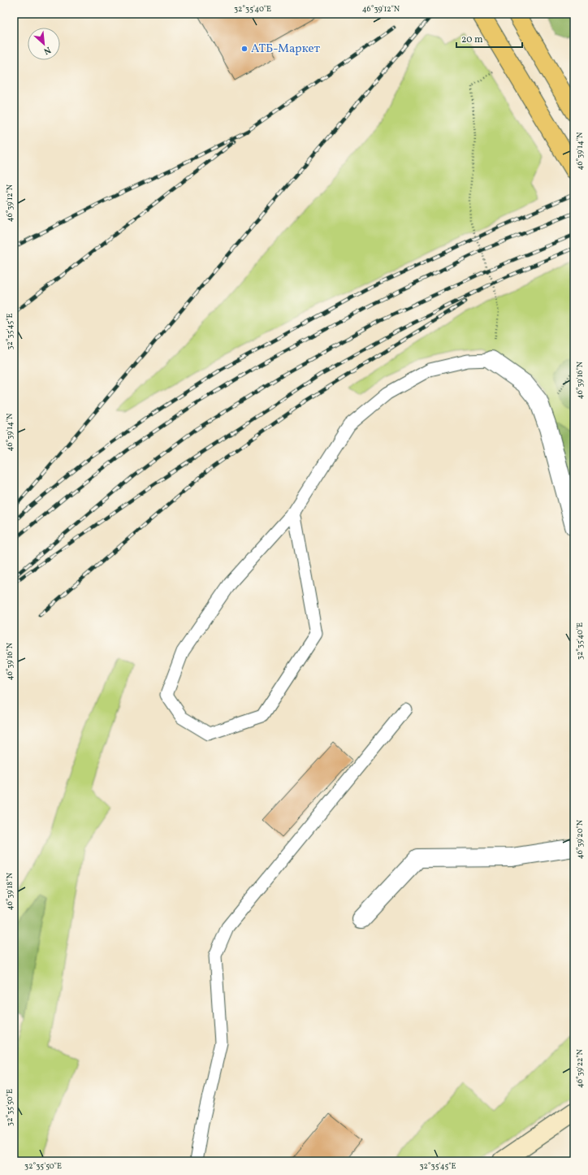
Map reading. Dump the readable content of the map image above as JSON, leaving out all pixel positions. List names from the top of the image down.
{
  "places": ["АТБ-Маркет"],
  "scale_bar": "20 m",
  "north": "bottom right",
  "coordinates": [
    "32°35'40\"E",
    "46°39'12\"N",
    "46°39'14\"N",
    "32°35'45\"E",
    "46°39'16\"N",
    "46°39'20\"N",
    "46°39'18\"N",
    "46°39'22\"N",
    "32°35'50\"E"
  ]
}
